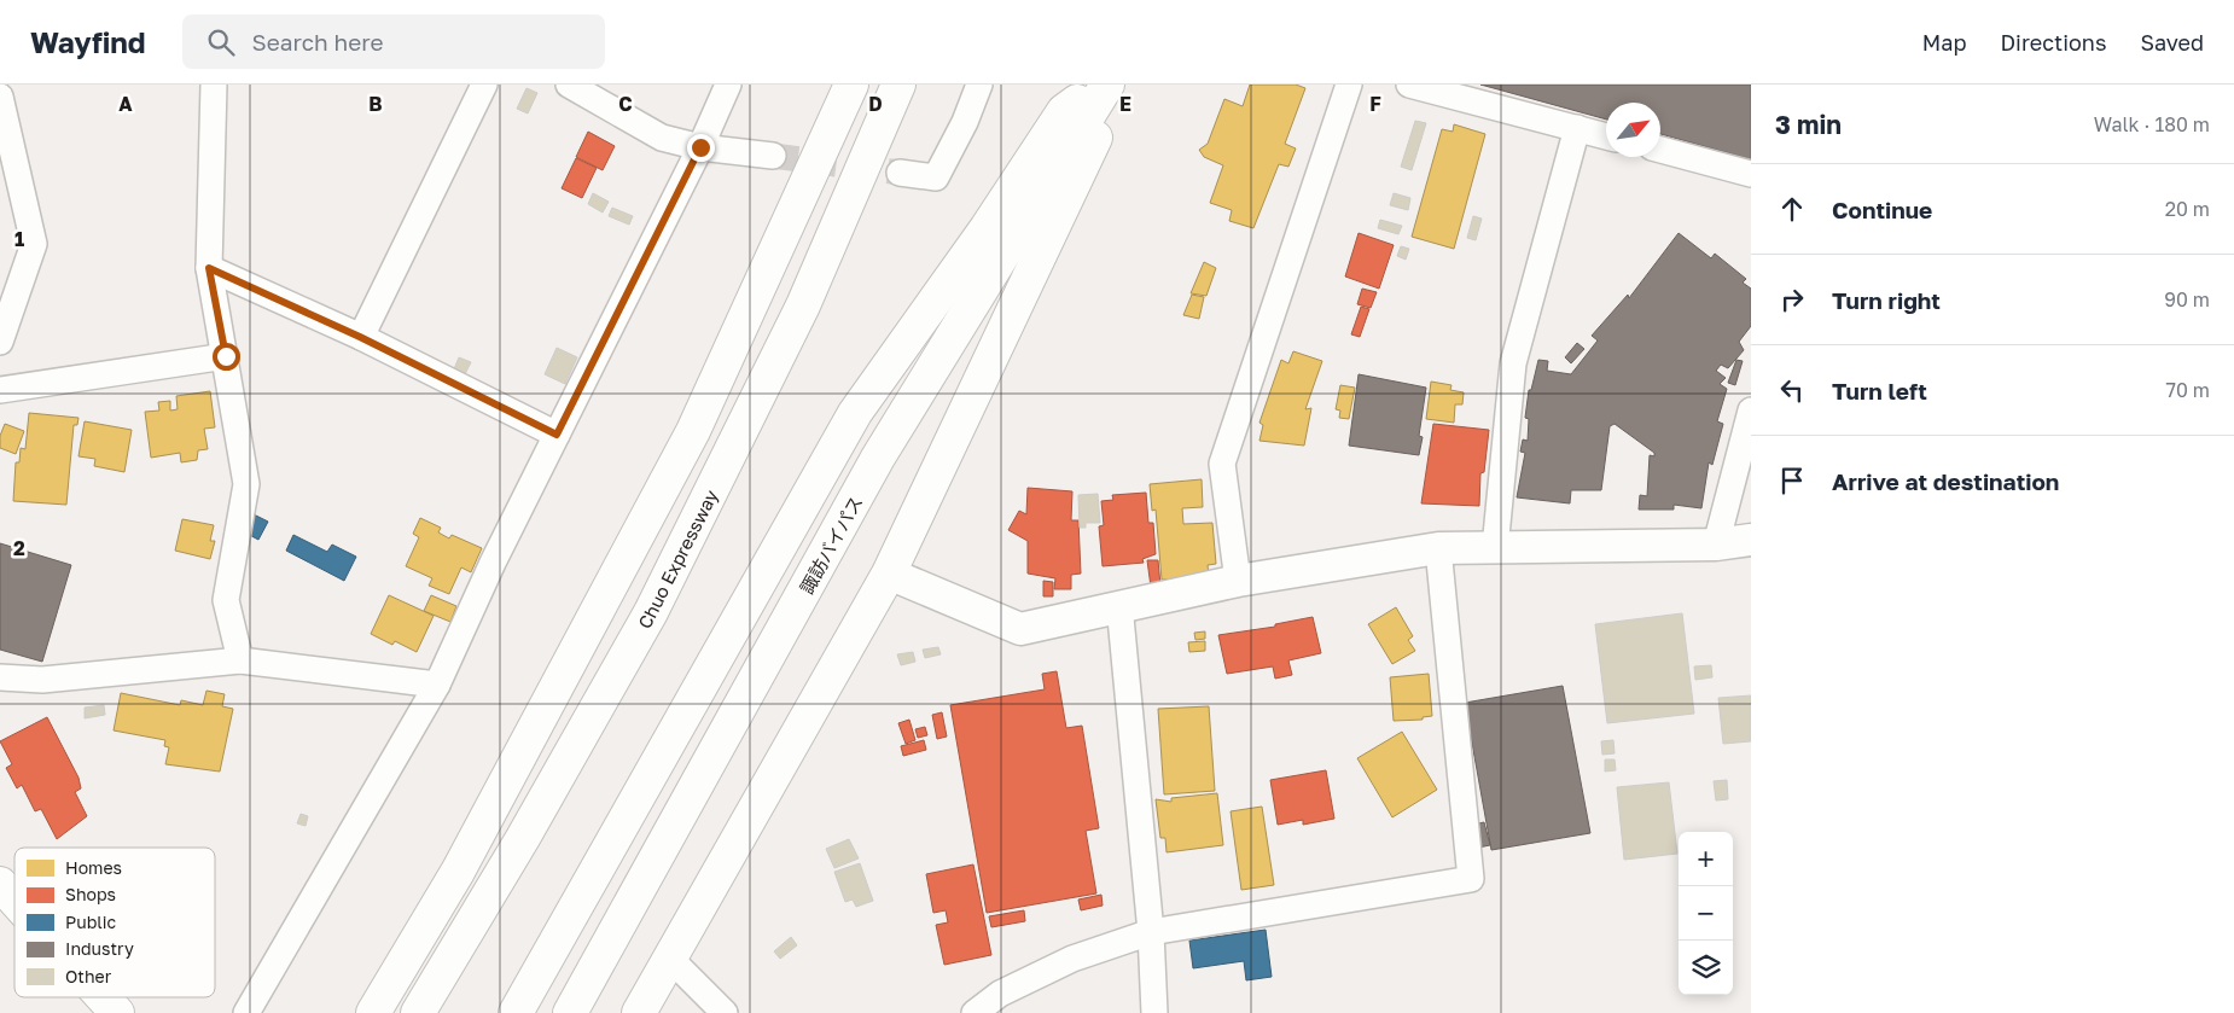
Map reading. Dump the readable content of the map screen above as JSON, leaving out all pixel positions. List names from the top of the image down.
{
  "streets": {
    "highway": ["諏訪バイパス", "Chuo Expressway"]
  },
  "legend": [
    "Homes",
    "Shops",
    "Public",
    "Industry",
    "Other"
  ],
  "north": "top right",
  "page": {
    "header": "Wayfind",
    "search": "Search here",
    "nav": ["Map", "Directions", "Saved"],
    "heading": ["3 min", "Walk · 180 m"],
    "list": [
      ["Continue", "20 m"],
      ["Turn right", "90 m"],
      ["Turn left", "70 m"],
      "Arrive at destination"
    ],
    "map_buttons": ["+", "−"]
  },
  "grid": {
    "columns": [
      "A",
      "B",
      "C",
      "D",
      "E",
      "F"
    ],
    "rows": ["1", "2"]
  }
}
